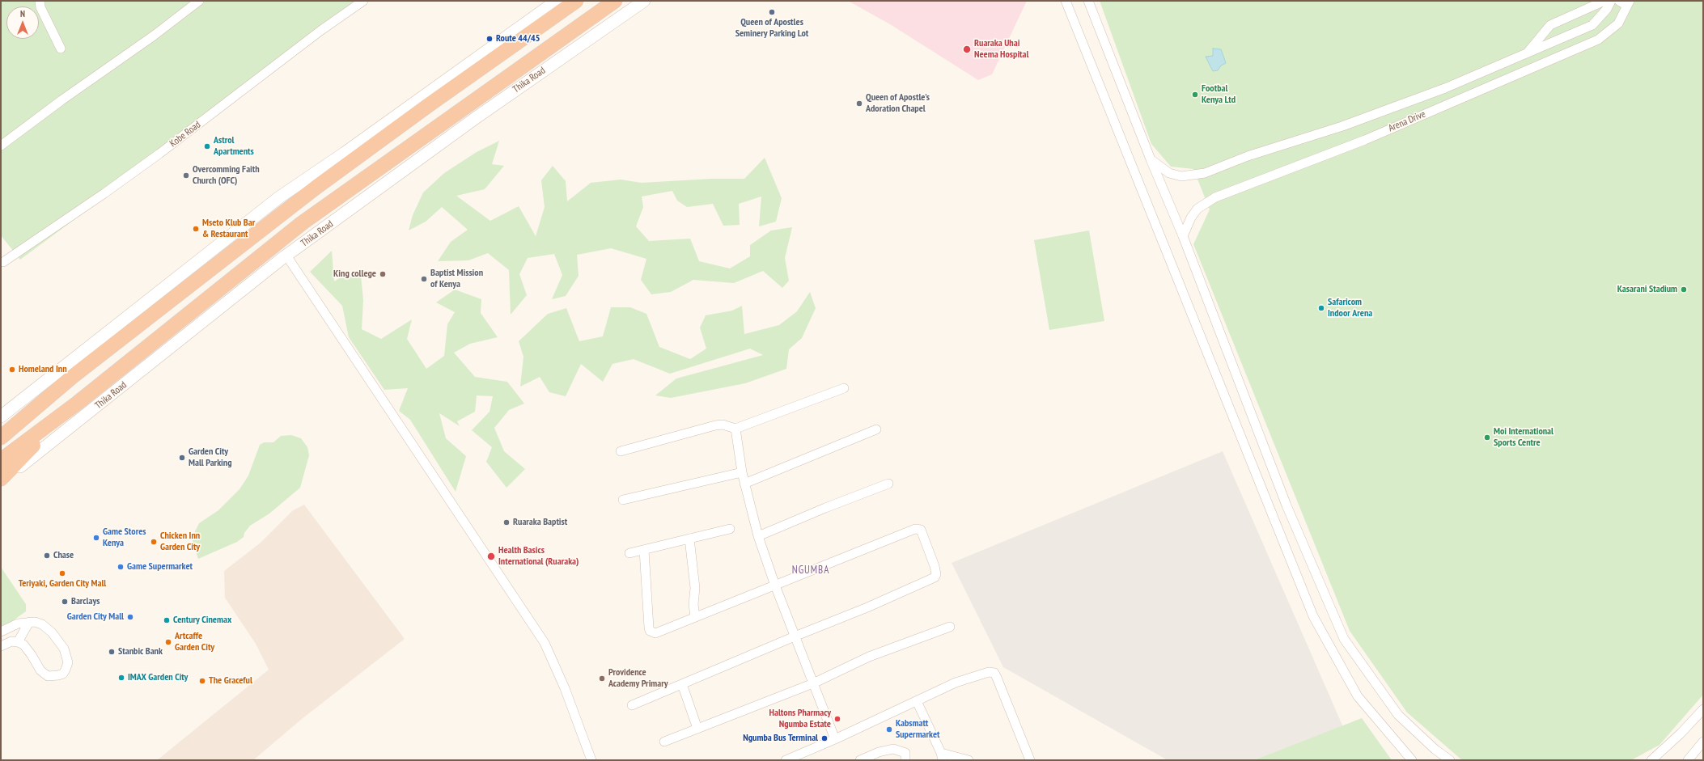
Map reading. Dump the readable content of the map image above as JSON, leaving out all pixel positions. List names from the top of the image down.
{
  "streets": {
    "highway": ["Thika Road"],
    "street": ["Arena Drive", "Kobe Road"]
  },
  "districts": ["NGUMBA"],
  "places": [
    "Queen of Apostles Seminery Parking Lot",
    "Route 44/45",
    "Ruaraka Uhai Neema Hospital",
    "Footbal Kenya Ltd",
    "Queen of Apostle's Adoration Chapel",
    "Astrol Apartments",
    "Overcomming Faith Church (OFC)",
    "Mseto Klub Bar & Restaurant",
    "King college",
    "Baptist Mission of Kenya",
    "Kasarani Stadium",
    "Safaricom Indoor Arena",
    "Homeland Inn",
    "Moi International Sports Centre",
    "Garden City Mall Parking",
    "Ruaraka Baptist",
    "Game Stores Kenya",
    "Chicken Inn Garden City",
    "Chase",
    "Health Basics International (Ruaraka)",
    "Game Supermarket",
    "Teriyaki, Garden City Mall",
    "Barclays",
    "Garden City Mall",
    "Century Cinemax",
    "Artcaffe Garden City",
    "Stanbic Bank",
    "IMAX Garden City",
    "Providence Academy Primary",
    "The Graceful",
    "Haltons Pharmacy Ngumba Estate",
    "Kabsmatt Supermarket",
    "Ngumba Bus Terminal"
  ],
  "north": "top"
}
